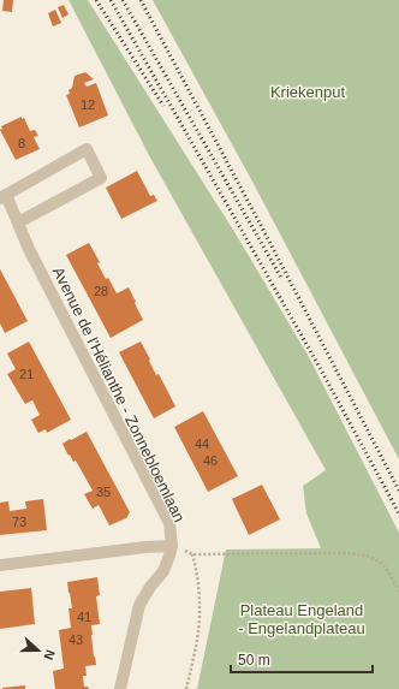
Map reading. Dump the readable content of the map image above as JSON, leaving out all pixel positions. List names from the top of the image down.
{
  "streets": {
    "street": ["Avenue de l'Hélianthe - Zonnebloemlaan"]
  },
  "parks": ["Kriekenput", "Plateau Engeland - Engelandplateau"],
  "house_numbers": [
    "12",
    "8",
    "28",
    "21",
    "44",
    "46",
    "35",
    "73",
    "41",
    "43"
  ],
  "scale_bar": "50 m",
  "north": "right"
}
